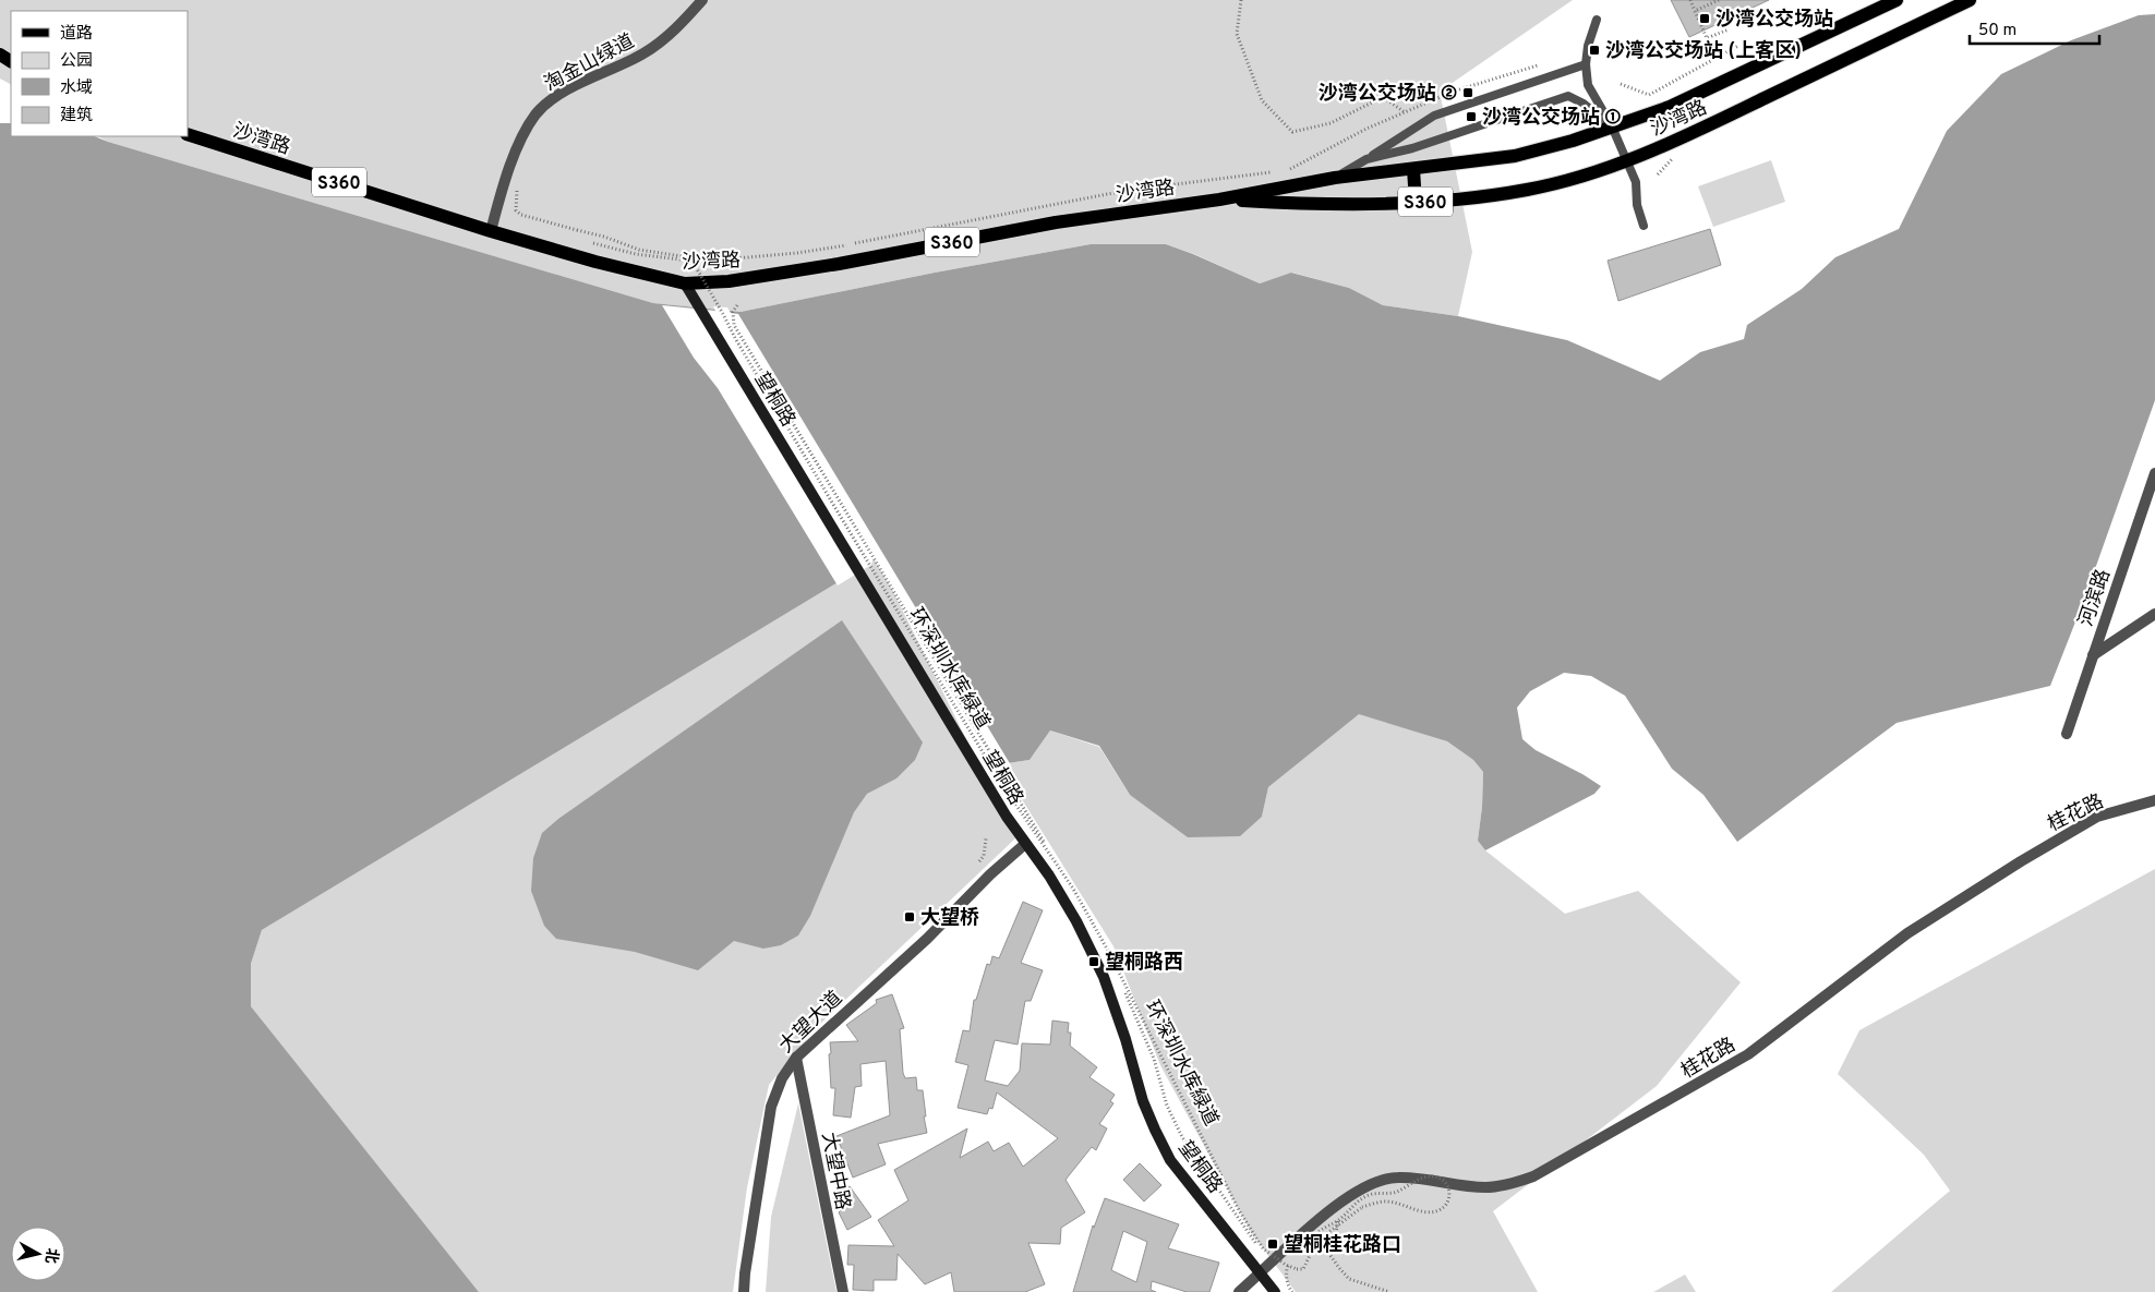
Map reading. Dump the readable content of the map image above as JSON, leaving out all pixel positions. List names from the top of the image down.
{
  "streets": {
    "main road": ["沙湾路", "S360", "望桐路"],
    "street": [
      "淘金山绿道",
      "河滨路",
      "桂花路",
      "大望大道",
      "大望中路"
    ],
    "path": ["环深圳水库緑道"]
  },
  "crossings": [
    ["淘金山绿道", "沙湾路"],
    ["沙湾路", "望桐路"],
    ["望桐路", "桂花路"],
    ["望桐路", "大望大道"],
    ["大望大道", "大望中路"]
  ],
  "places": {
    "transit": [
      "沙湾公交场站",
      "沙湾公交场站 (上客区)",
      "沙湾公交场站 ②",
      "沙湾公交场站 ①",
      "大望桥",
      "望桐路西",
      "望桐桂花路口"
    ]
  },
  "legend": [
    "道路",
    "公园",
    "水域",
    "建筑"
  ],
  "scale_bar": "50 m",
  "north": "right"
}
